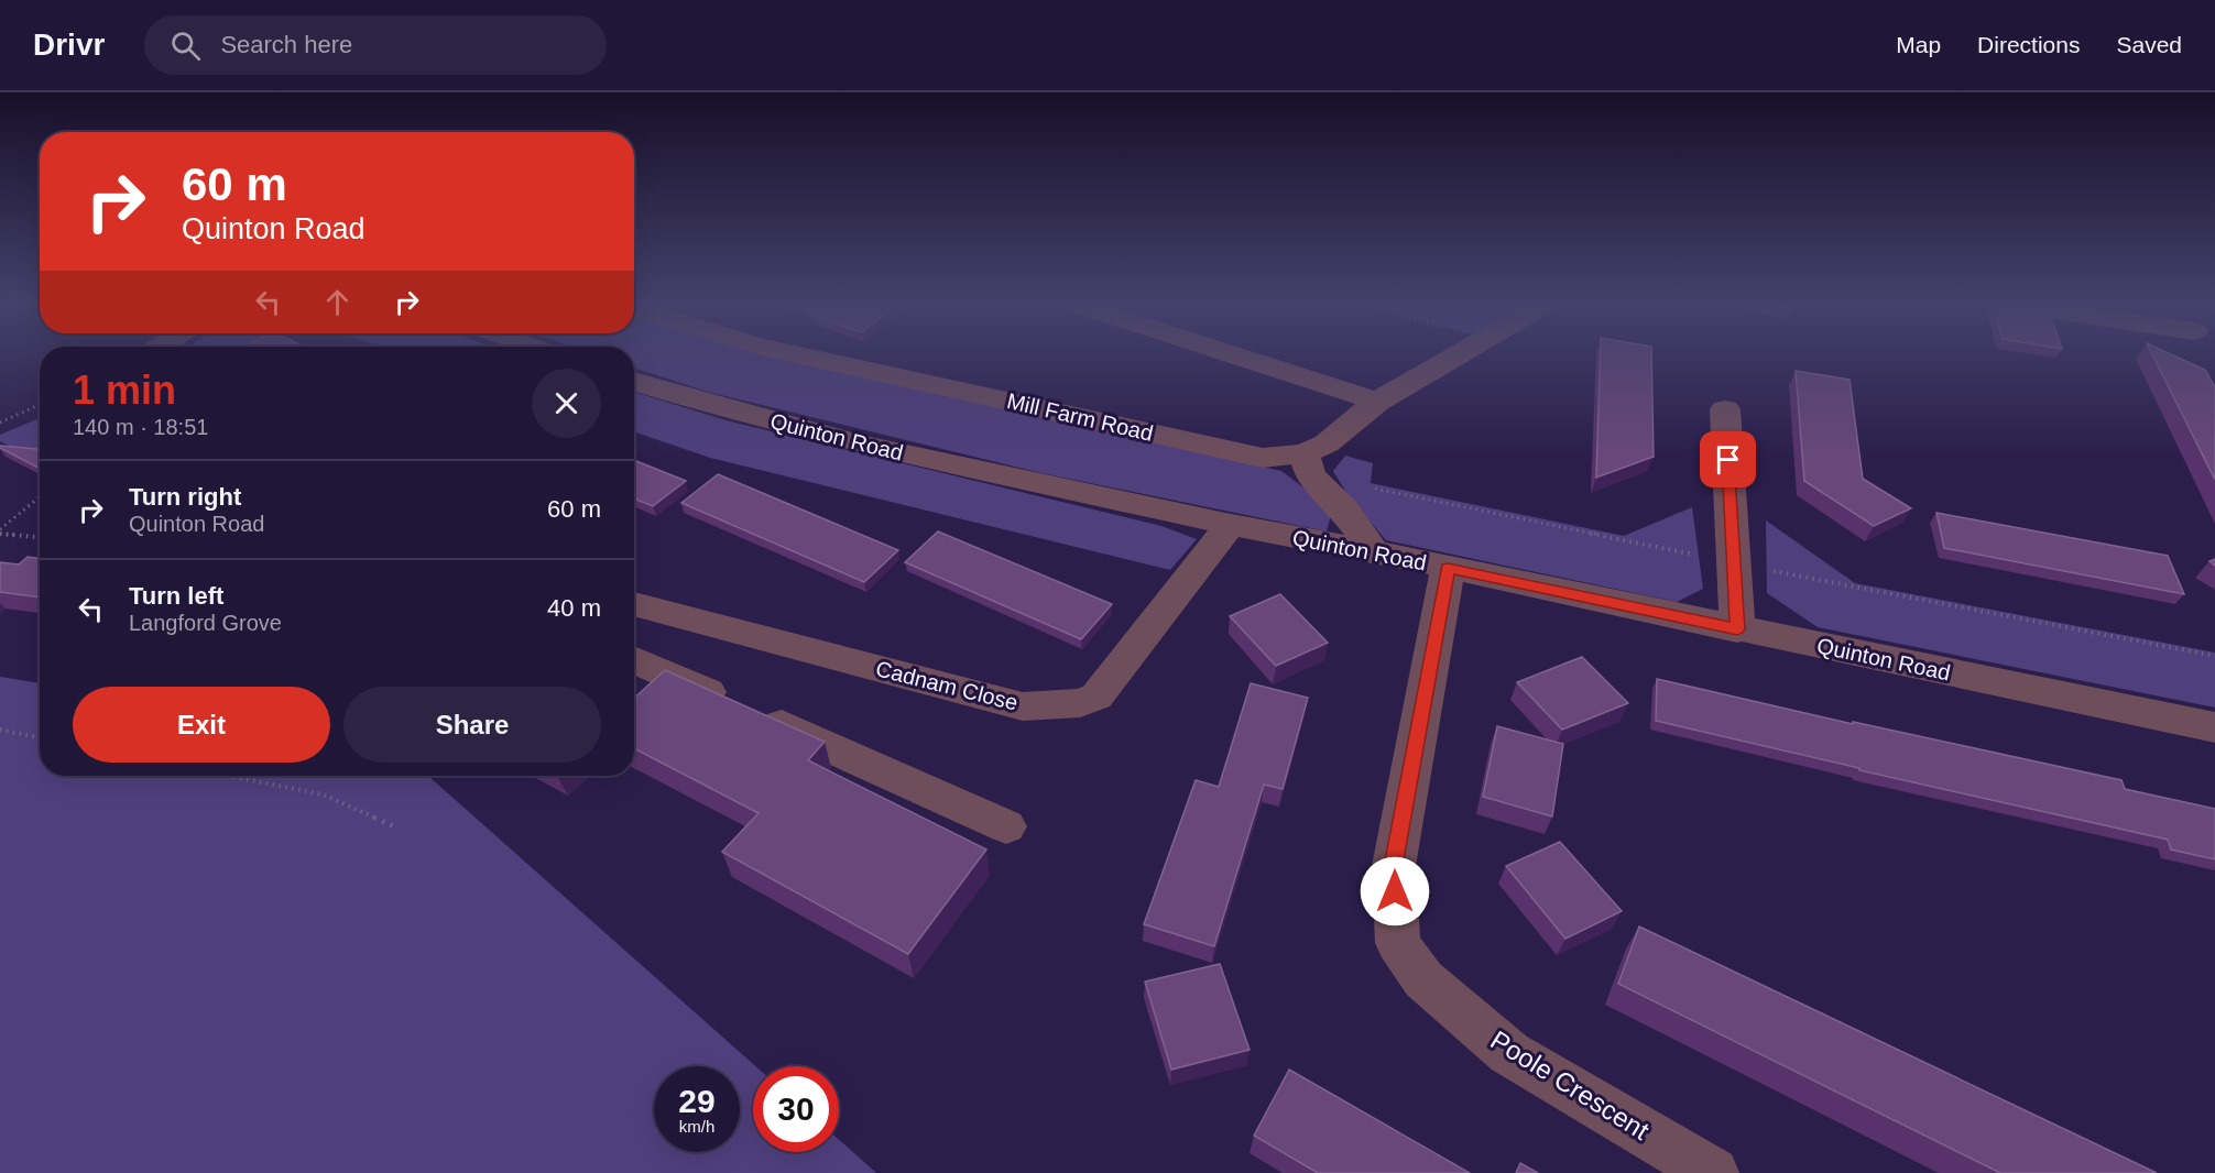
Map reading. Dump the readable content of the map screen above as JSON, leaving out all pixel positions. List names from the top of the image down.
{
  "streets": {
    "street": [
      "Mill Farm Road",
      "Quinton Road",
      "Cadnam Close",
      "Poole Crescent"
    ]
  },
  "crossings": [
    ["Quinton Road", "Cadnam Close"],
    ["Quinton Road", "Poole Crescent"]
  ],
  "page": {
    "header": "Drivr",
    "search": "Search here",
    "nav": ["Map", "Directions", "Saved"],
    "turn": ["60 m", "Quinton Road"],
    "heading": ["1 min", "140 m · 18:51"],
    "list": [
      {
        "name": "Turn right",
        "note": "Quinton Road",
        "value": "60 m"
      },
      {
        "name": "Turn left",
        "note": "Langford Grove",
        "value": "40 m"
      }
    ],
    "buttons": ["Exit", "Share"],
    "speed": "29 km/h",
    "limit": "30"
  }
}
